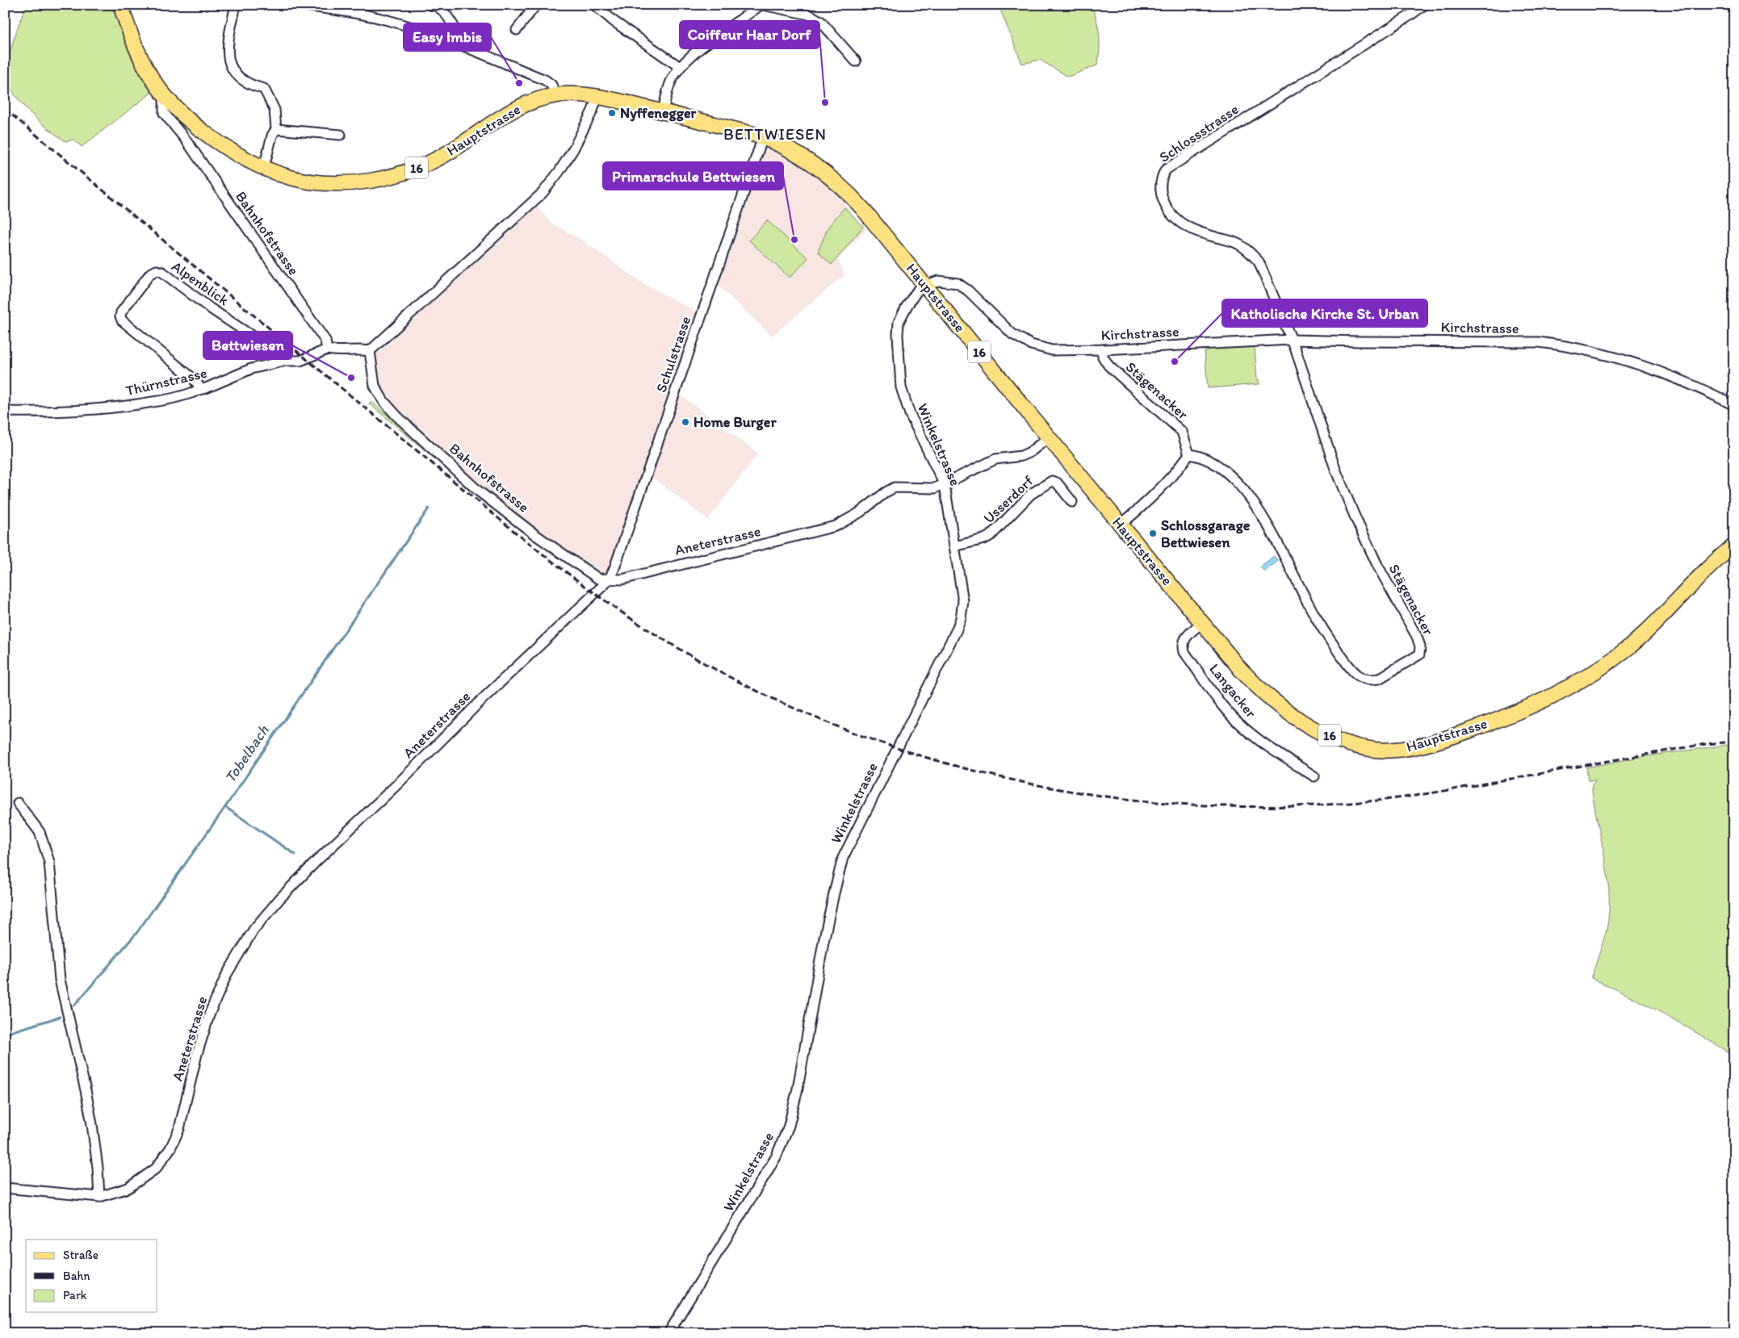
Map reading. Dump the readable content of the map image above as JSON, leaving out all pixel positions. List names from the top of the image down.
{
  "streets": {
    "main road": ["Hauptstrasse", "16"],
    "street": [
      "Schlossstrasse",
      "Bahnhofstrasse",
      "Alpenblick",
      "Kirchstrasse",
      "Schulstrasse",
      "Thürnstrasse",
      "Stägenacker",
      "Winkelstrasse",
      "Usserdorf",
      "Aneterstrasse",
      "Langacker"
    ]
  },
  "crossings": [
    ["Hauptstrasse", "Bahnhofstrasse"],
    ["Hauptstrasse", "Kirchstrasse"],
    ["Hauptstrasse", "Schulstrasse"],
    ["Hauptstrasse", "Winkelstrasse"],
    ["Hauptstrasse", "Aneterstrasse"],
    ["Hauptstrasse", "Langacker"],
    ["Schlossstrasse", "Kirchstrasse"],
    ["Schlossstrasse", "Stägenacker"],
    ["Bahnhofstrasse", "Schulstrasse"],
    ["Bahnhofstrasse", "Thürnstrasse"],
    ["Bahnhofstrasse", "Aneterstrasse"],
    ["Alpenblick", "Thürnstrasse"],
    ["Kirchstrasse", "Stägenacker"],
    ["Kirchstrasse", "Winkelstrasse"],
    ["Schulstrasse", "Aneterstrasse"],
    ["Winkelstrasse", "Usserdorf"],
    ["Winkelstrasse", "Aneterstrasse"]
  ],
  "districts": ["BETTWIESEN"],
  "water": ["Tobelbach"],
  "places": [
    "Easy Imbis",
    "Coiffeur Haar Dorf",
    "Nyffenegger",
    "Primarschule Bettwiesen",
    "Katholische Kirche St. Urban",
    "Bettwiesen",
    "Home Burger",
    "Schlossgarage Bettwiesen"
  ],
  "legend": ["Straße", "Bahn", "Park"]
}
